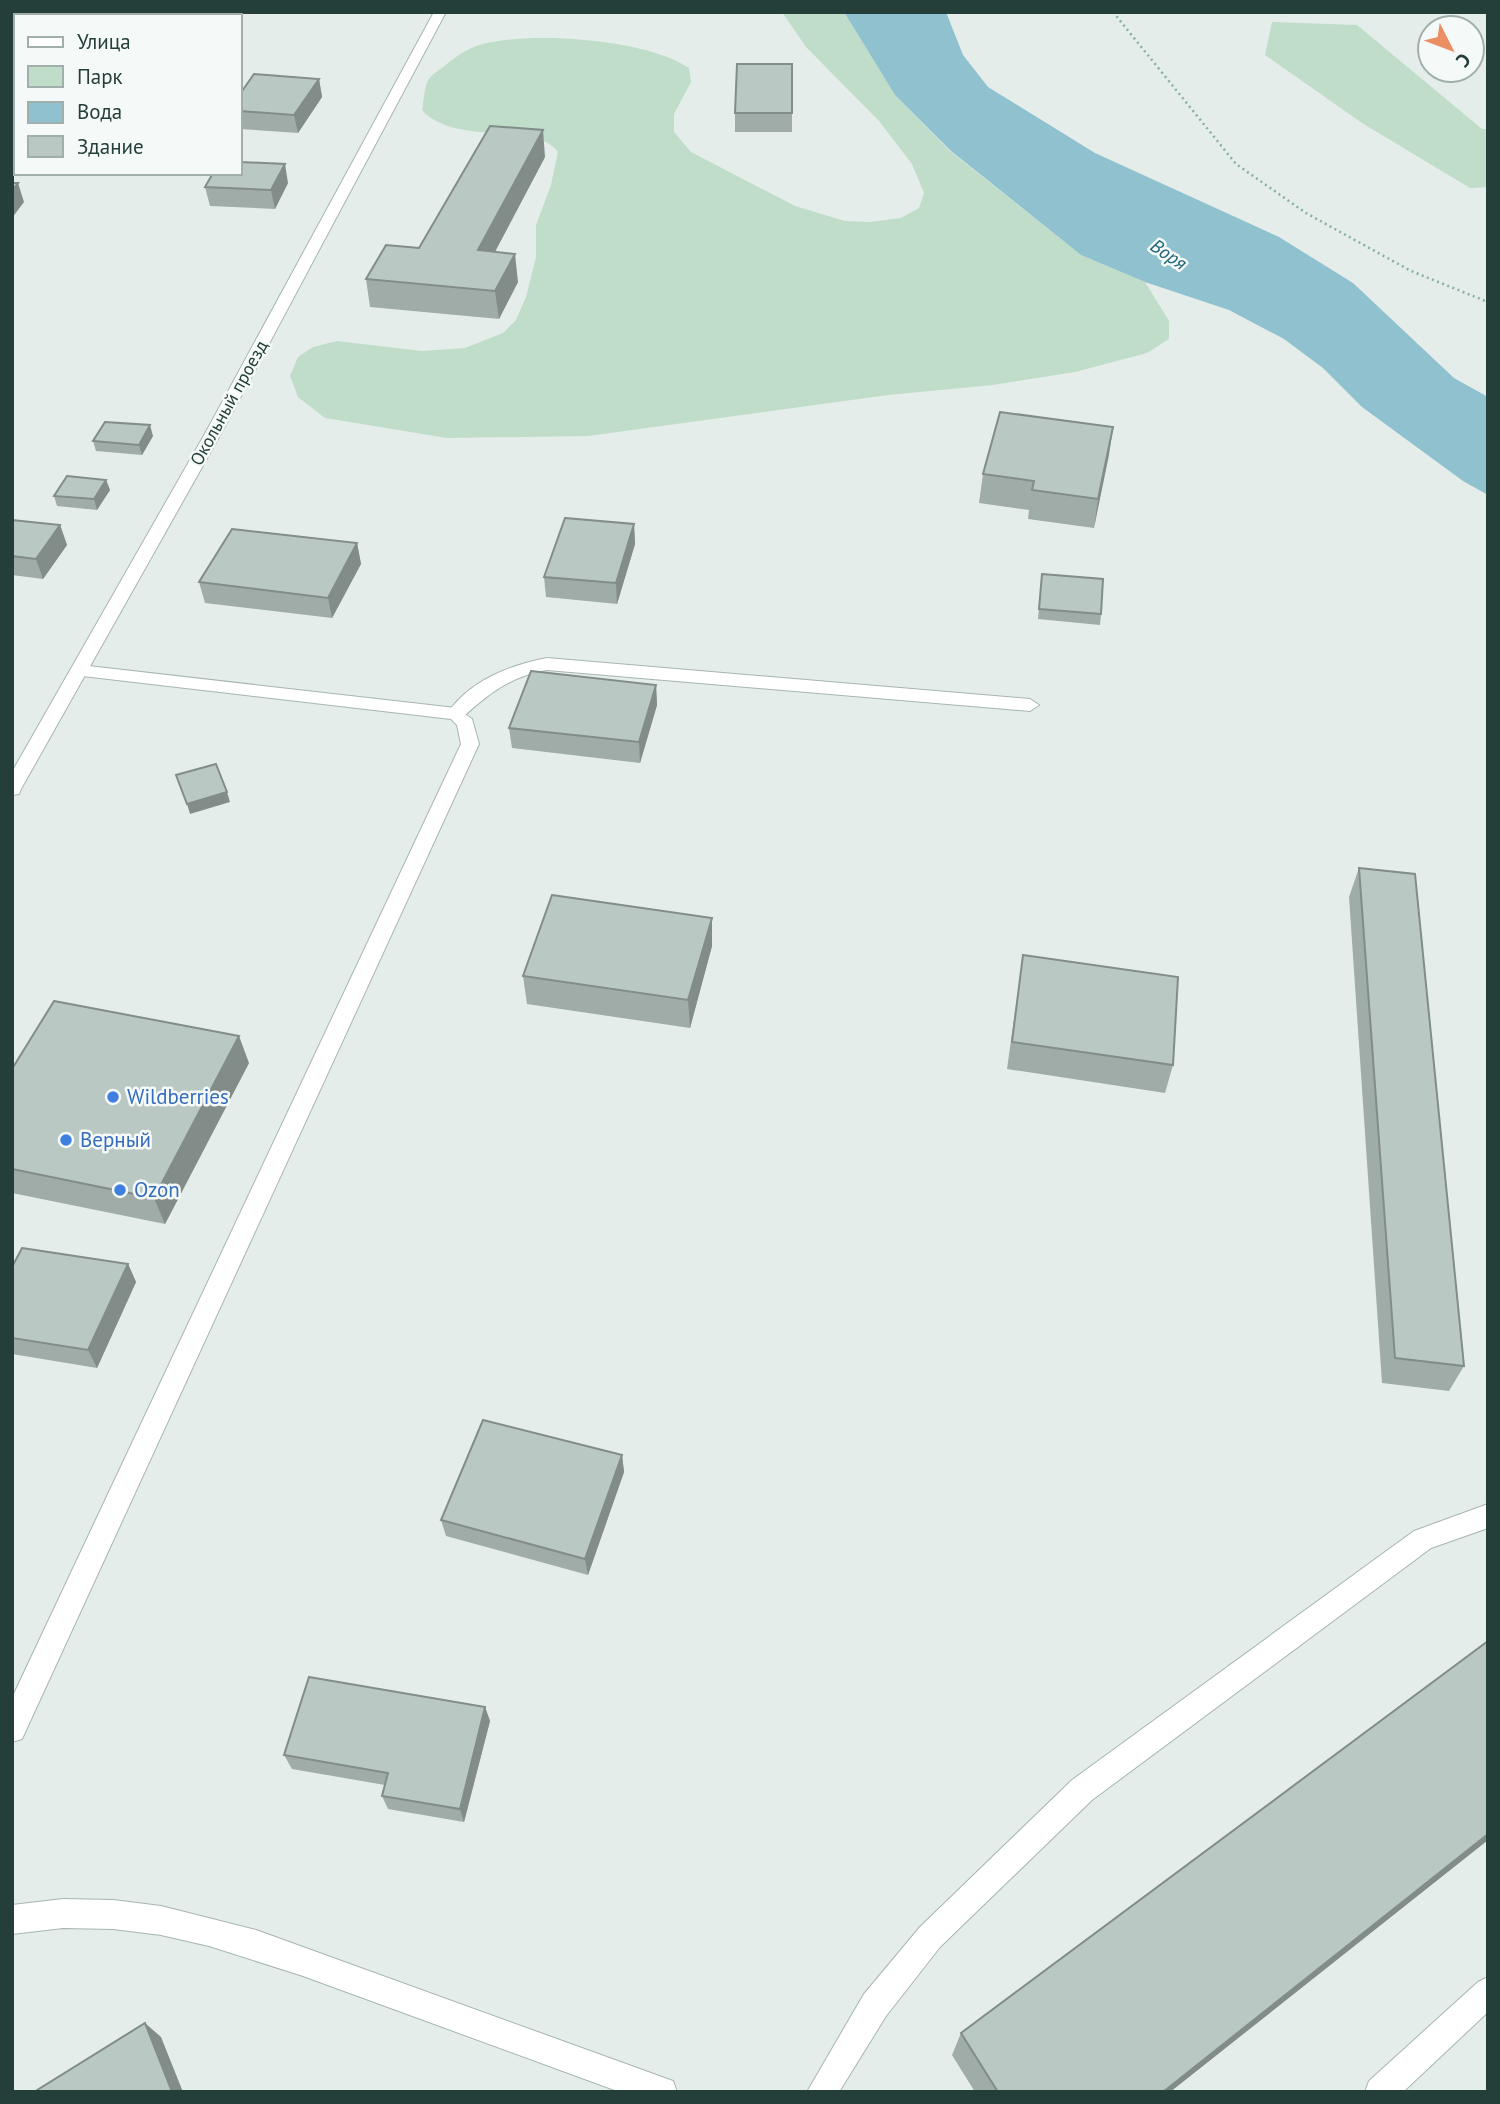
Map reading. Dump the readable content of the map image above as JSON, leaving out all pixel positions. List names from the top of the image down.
{
  "streets": {
    "street": ["Окольный проезд"]
  },
  "water": ["Воря"],
  "places": ["Wildberries", "Верный", "Ozon"],
  "legend": [
    "Улица",
    "Парк",
    "Вода",
    "Здание"
  ],
  "north": "bottom right"
}
